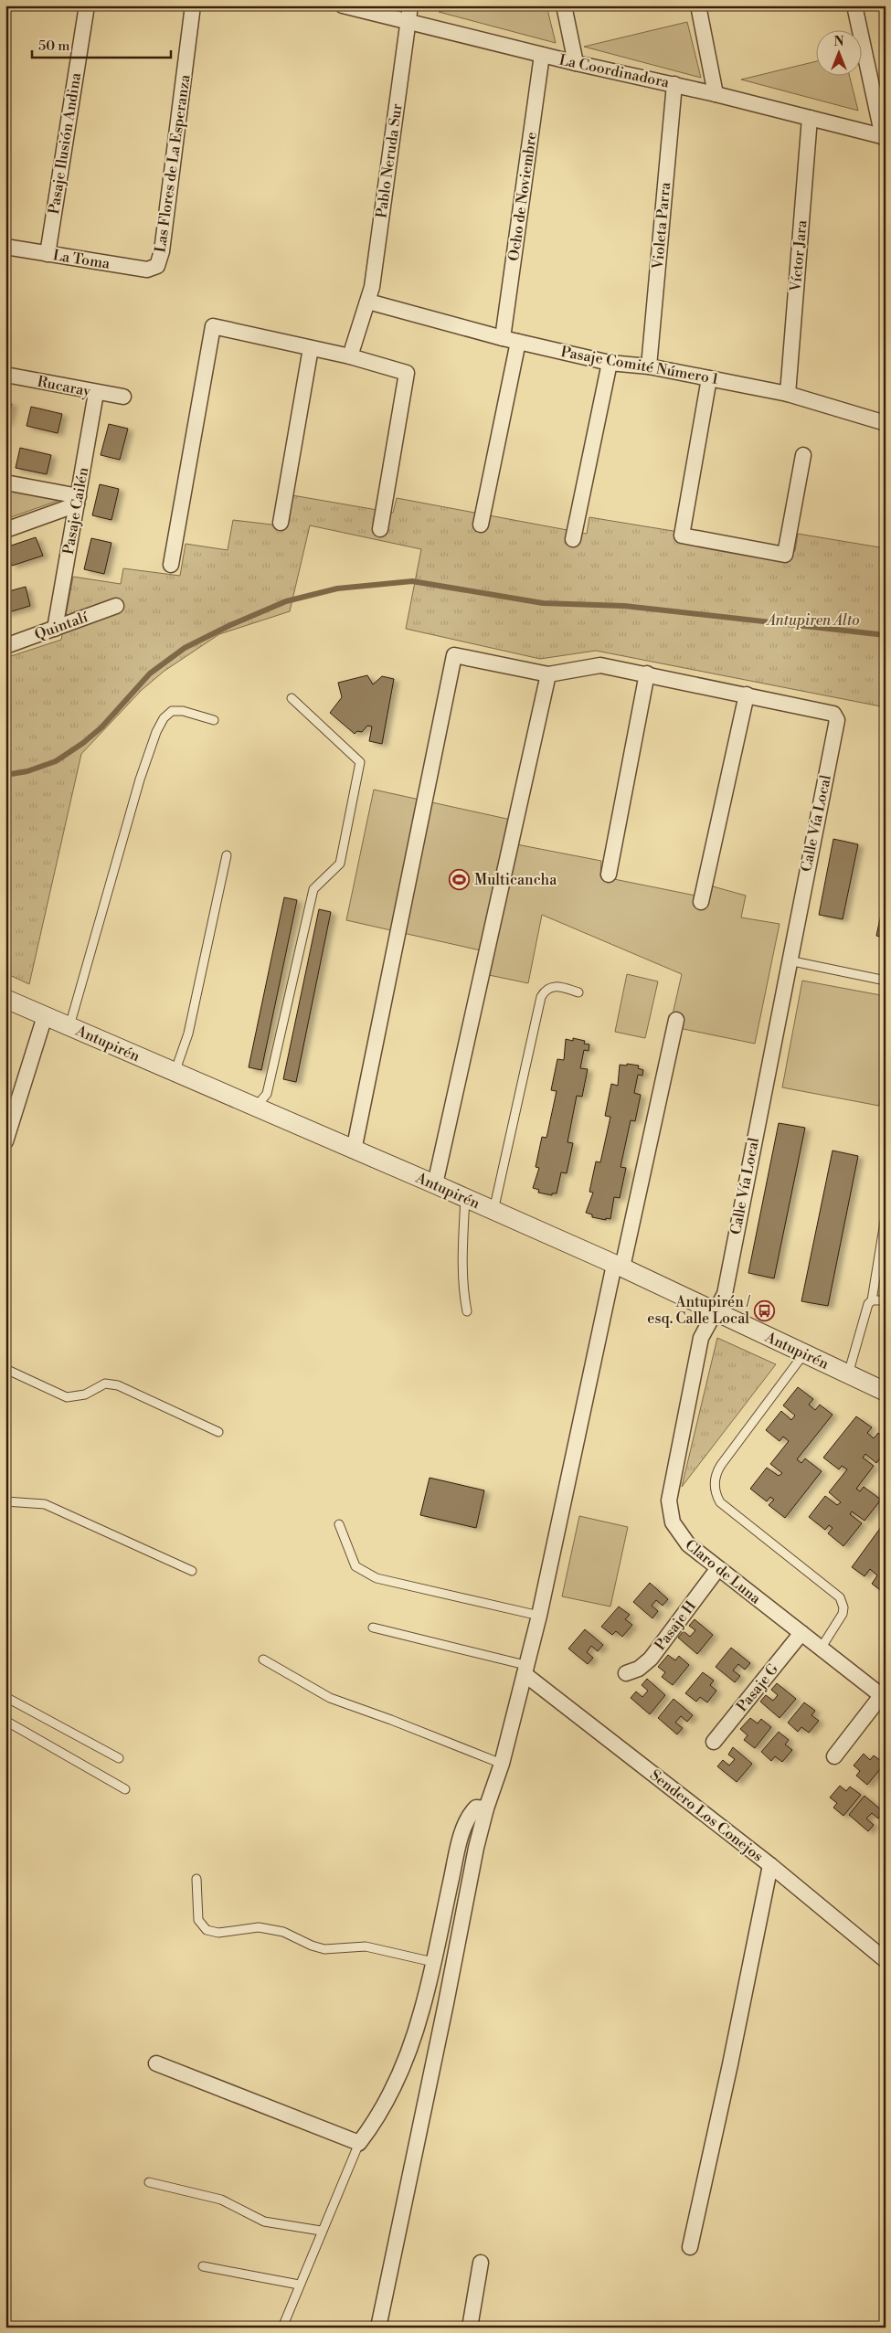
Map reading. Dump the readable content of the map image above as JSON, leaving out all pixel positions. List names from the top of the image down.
{
  "streets": {
    "street": [
      "La Coordinadora",
      "Pasaje Ilusión Andina",
      "Pablo Neruda Sur",
      "Las Flores de La Esperanza",
      "Ocho de Noviembre",
      "Violeta Parra",
      "Víctor Jara",
      "La Toma",
      "Pasaje Comité Número 1",
      "Rucaray",
      "Pasaje Cailén",
      "Quintalí",
      "Calle Vía Local",
      "Antupirén",
      "Claro de Luna",
      "Pasaje H",
      "Pasaje G",
      "Sendero Los Conejos"
    ]
  },
  "crossings": [
    ["La Coordinadora", "Pablo Neruda Sur"],
    ["La Coordinadora", "Ocho de Noviembre"],
    ["La Coordinadora", "Violeta Parra"],
    ["La Coordinadora", "Víctor Jara"],
    ["Pasaje Ilusión Andina", "La Toma"],
    ["Pablo Neruda Sur", "Pasaje Comité Número 1"],
    ["Las Flores de La Esperanza", "La Toma"],
    ["Ocho de Noviembre", "Pasaje Comité Número 1"],
    ["Violeta Parra", "Pasaje Comité Número 1"],
    ["Víctor Jara", "Pasaje Comité Número 1"],
    ["Rucaray", "Pasaje Cailén"],
    ["Pasaje Cailén", "Quintalí"],
    ["Calle Vía Local", "Antupirén"],
    ["Calle Vía Local", "Claro de Luna"],
    ["Antupirén", "Claro de Luna"],
    ["Claro de Luna", "Pasaje H"],
    ["Claro de Luna", "Pasaje G"]
  ],
  "parks": ["Antupiren Alto"],
  "places": {
    "sports": ["Multicancha"],
    "bus stop": ["Antupirén / esq. Calle Local"]
  },
  "scale_bar": "50 m",
  "north": "top"
}
